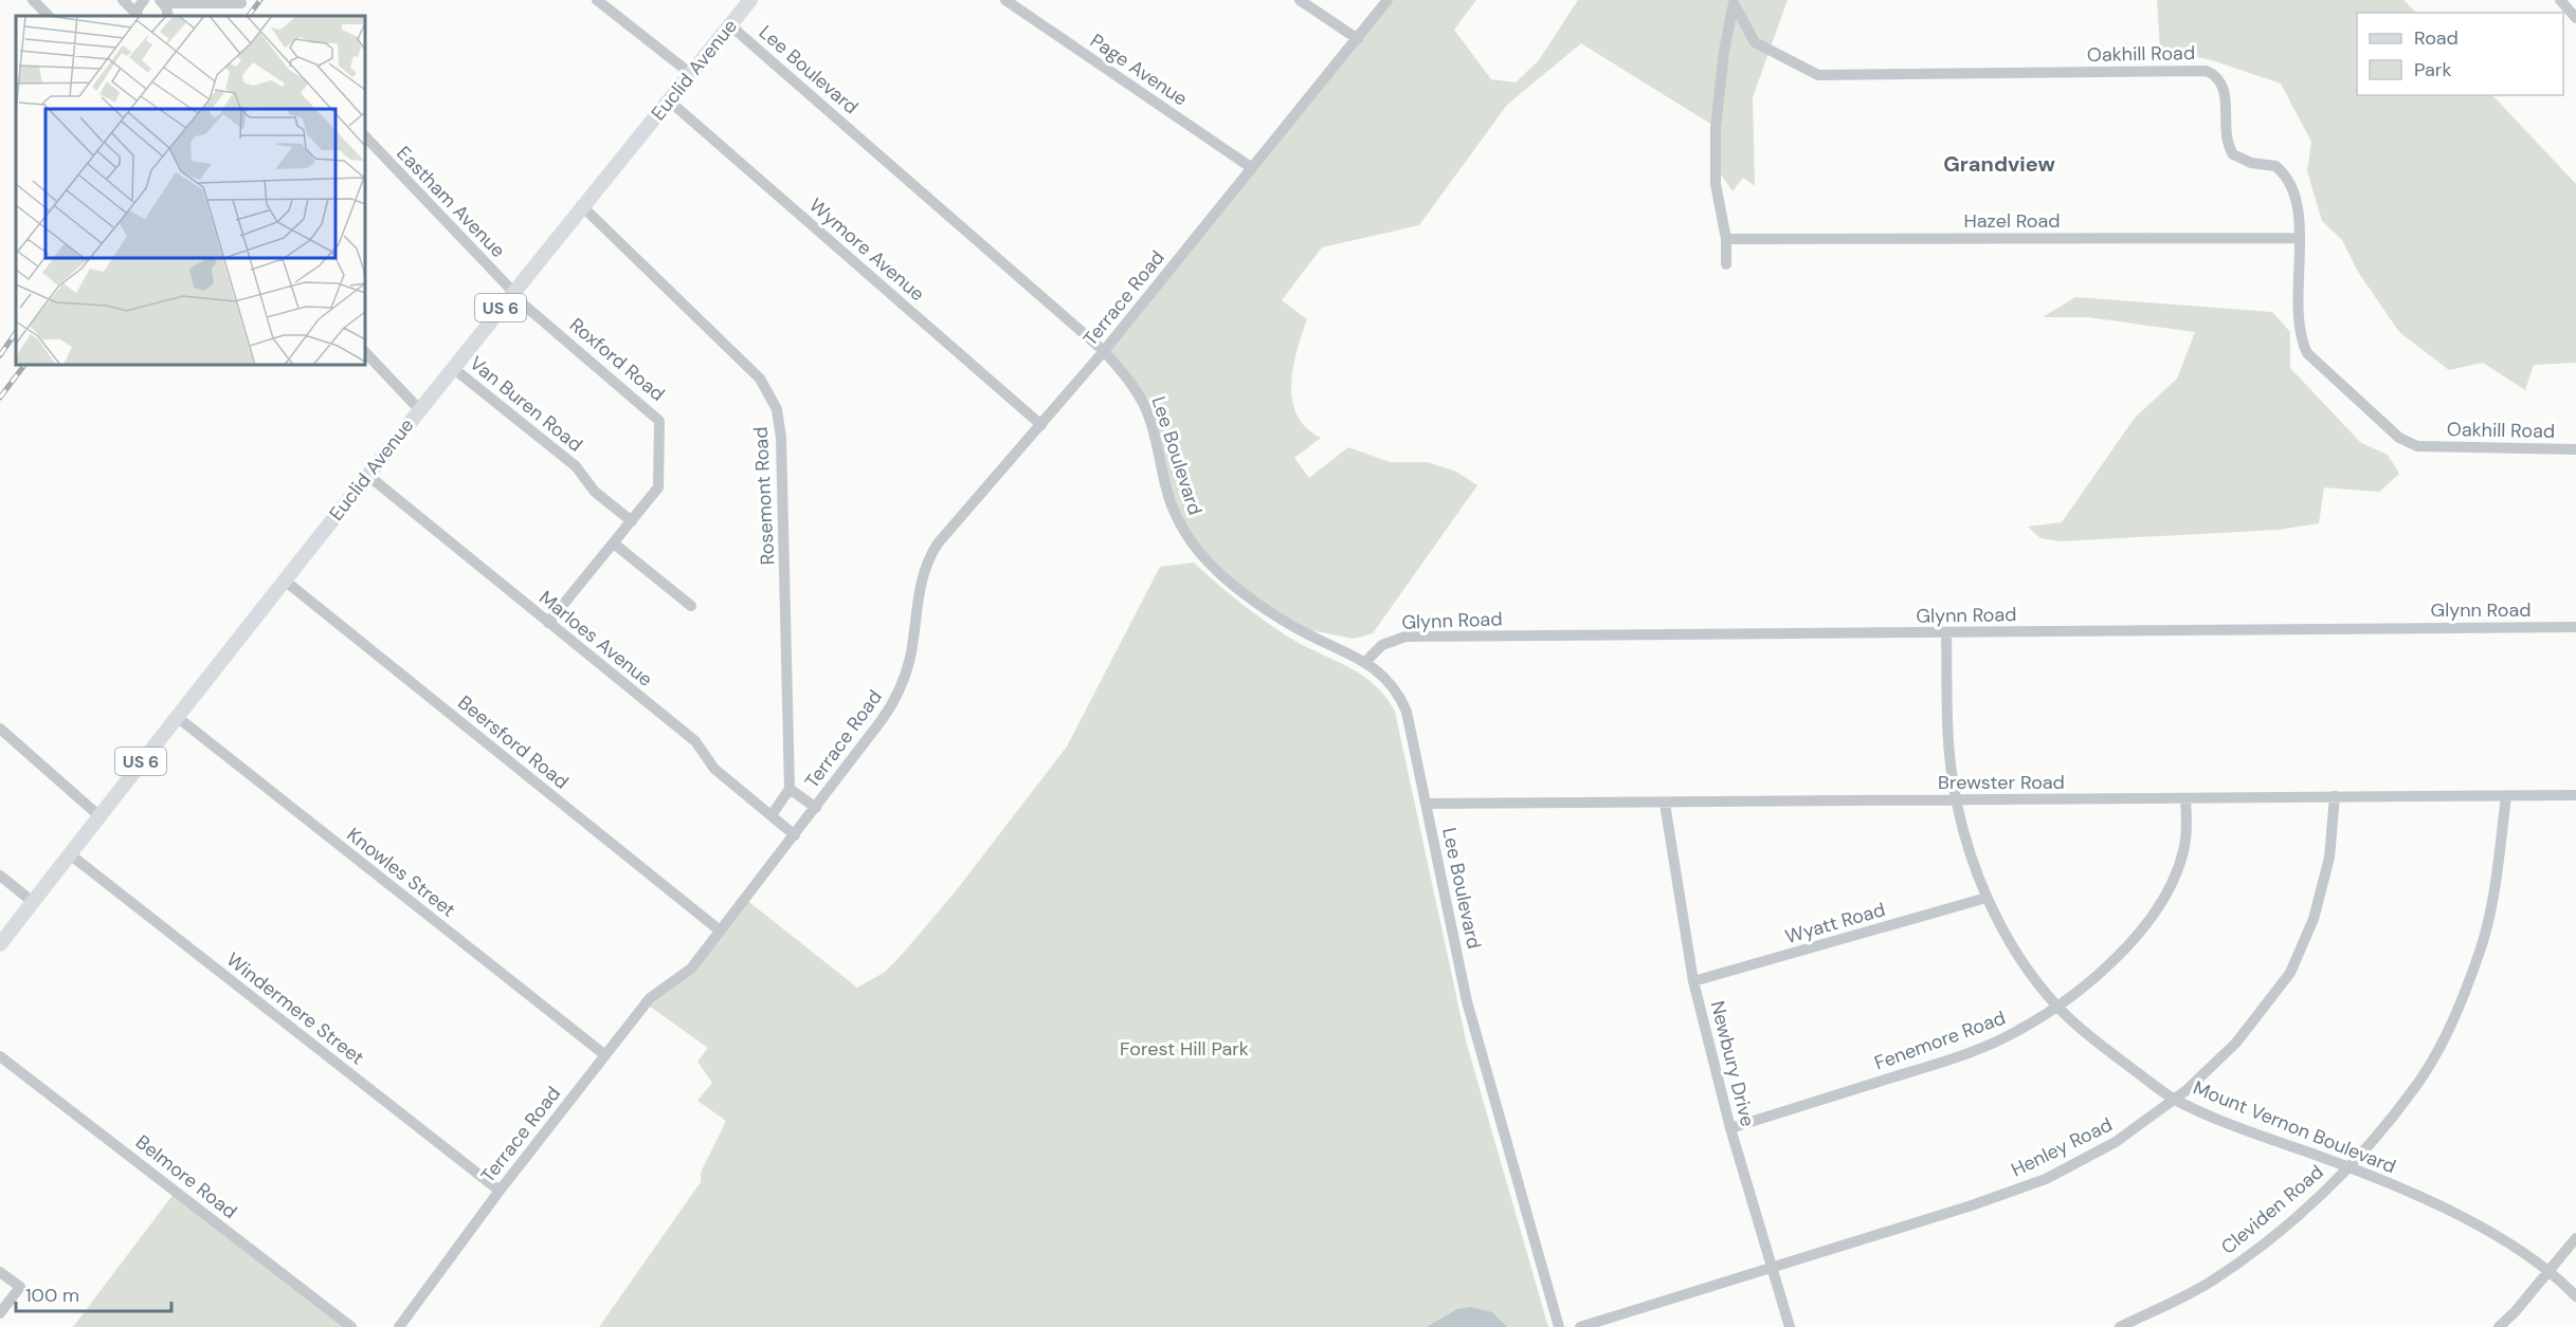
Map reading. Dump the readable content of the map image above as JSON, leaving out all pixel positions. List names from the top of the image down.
{
  "streets": {
    "main road": ["Euclid Avenue", "US 6"],
    "street": [
      "Oakhill Road",
      "Lee Boulevard",
      "Page Avenue",
      "Eastham Avenue",
      "Hazel Road",
      "Wymore Avenue",
      "Terrace Road",
      "Roxford Road",
      "Van Buren Road",
      "Rosemont Road",
      "Glynn Road",
      "Marloes Avenue",
      "Beersford Road",
      "Brewster Road",
      "Knowles Street",
      "Wyatt Road",
      "Windermere Street",
      "Fenemore Road",
      "Newbury Drive",
      "Mount Vernon Boulevard",
      "Henley Road",
      "Belmore Road",
      "Cleviden Road"
    ]
  },
  "crossings": [
    ["Oakhill Road", "Hazel Road"],
    ["Euclid Avenue", "Lee Boulevard"],
    ["Euclid Avenue", "Eastham Avenue"],
    ["Euclid Avenue", "Wymore Avenue"],
    ["Euclid Avenue", "Roxford Road"],
    ["Euclid Avenue", "Van Buren Road"],
    ["Euclid Avenue", "Rosemont Road"],
    ["Euclid Avenue", "Marloes Avenue"],
    ["Euclid Avenue", "Beersford Road"],
    ["Euclid Avenue", "Knowles Street"],
    ["Euclid Avenue", "Windermere Street"],
    ["Lee Boulevard", "Terrace Road"],
    ["Lee Boulevard", "Glynn Road"],
    ["Lee Boulevard", "Brewster Road"],
    ["Page Avenue", "Terrace Road"],
    ["Eastham Avenue", "Roxford Road"],
    ["Wymore Avenue", "Terrace Road"],
    ["Terrace Road", "Marloes Avenue"],
    ["Terrace Road", "Beersford Road"],
    ["Terrace Road", "Knowles Street"],
    ["Terrace Road", "Windermere Street"],
    ["Roxford Road", "Van Buren Road"],
    ["Roxford Road", "Marloes Avenue"],
    ["Glynn Road", "Mount Vernon Boulevard"],
    ["Brewster Road", "Fenemore Road"],
    ["Brewster Road", "Newbury Drive"],
    ["Brewster Road", "Mount Vernon Boulevard"],
    ["Brewster Road", "Henley Road"],
    ["Brewster Road", "Cleviden Road"],
    ["Wyatt Road", "Newbury Drive"],
    ["Wyatt Road", "Mount Vernon Boulevard"],
    ["Fenemore Road", "Newbury Drive"],
    ["Fenemore Road", "Mount Vernon Boulevard"],
    ["Newbury Drive", "Henley Road"],
    ["Mount Vernon Boulevard", "Henley Road"],
    ["Mount Vernon Boulevard", "Cleviden Road"]
  ],
  "districts": ["Grandview"],
  "parks": ["Forest Hill Park"],
  "legend": ["Road", "Park"],
  "scale_bar": "100 m"
}
